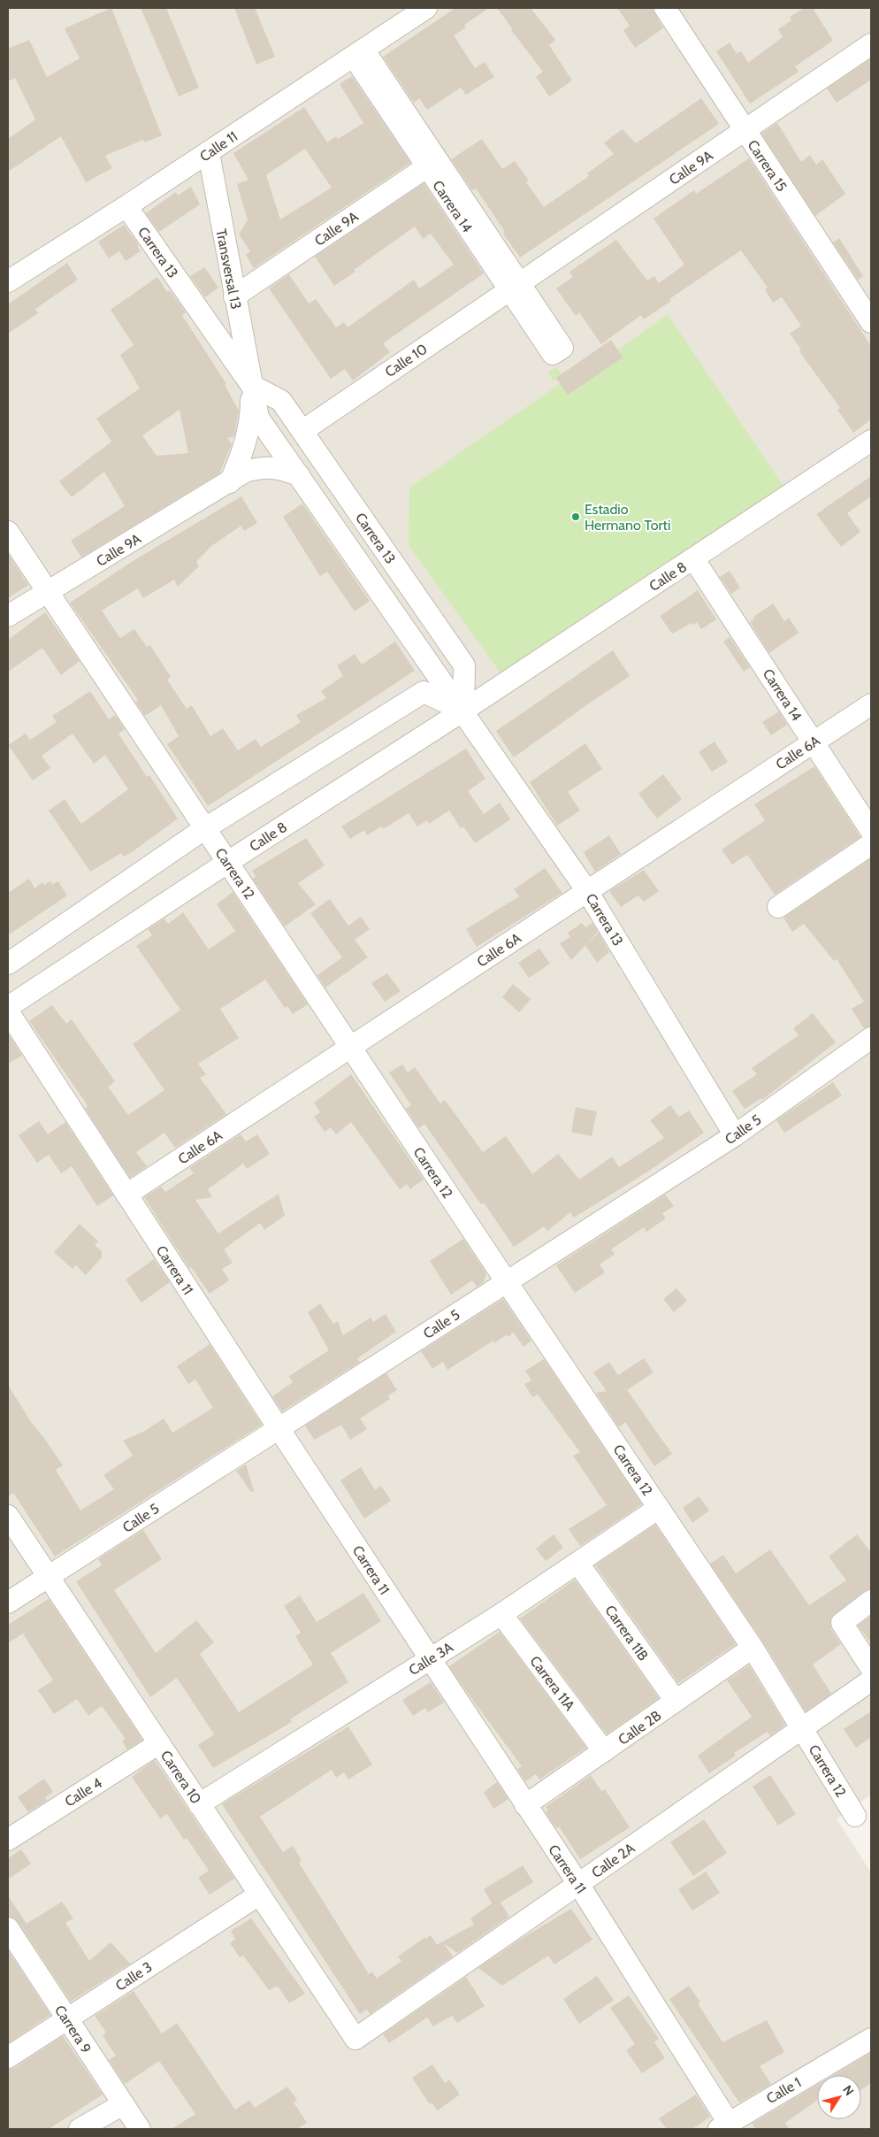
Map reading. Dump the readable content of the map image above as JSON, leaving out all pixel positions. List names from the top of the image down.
{
  "streets": {
    "street": [
      "Calle 11",
      "Carrera 15",
      "Calle 9A",
      "Carrera 14",
      "Carrera 13",
      "Transversal 13",
      "Calle 10",
      "Calle 8",
      "Calle 6A",
      "Carrera 12",
      "Calle 5",
      "Carrera 11",
      "Carrera 11B",
      "Calle 3A",
      "Carrera 11A",
      "Calle 2B",
      "Carrera 10",
      "Calle 4",
      "Calle 2A",
      "Calle 3",
      "Carrera 9",
      "Calle 1"
    ]
  },
  "crossings": [
    ["Calle 11", "Carrera 14"],
    ["Calle 11", "Carrera 13"],
    ["Calle 11", "Transversal 13"],
    ["Carrera 15", "Calle 9A"],
    ["Calle 9A", "Carrera 14"],
    ["Calle 9A", "Carrera 13"],
    ["Calle 9A", "Transversal 13"],
    ["Calle 9A", "Calle 10"],
    ["Calle 9A", "Carrera 12"],
    ["Carrera 14", "Calle 10"],
    ["Carrera 14", "Calle 8"],
    ["Carrera 14", "Calle 6A"],
    ["Carrera 13", "Transversal 13"],
    ["Carrera 13", "Calle 10"],
    ["Carrera 13", "Calle 8"],
    ["Carrera 13", "Calle 6A"],
    ["Carrera 13", "Calle 5"],
    ["Calle 8", "Carrera 12"],
    ["Calle 6A", "Carrera 12"],
    ["Calle 6A", "Carrera 11"],
    ["Carrera 12", "Calle 5"],
    ["Carrera 12", "Calle 3A"],
    ["Carrera 12", "Calle 2B"],
    ["Carrera 12", "Calle 2A"],
    ["Calle 5", "Carrera 11"],
    ["Calle 5", "Carrera 10"],
    ["Carrera 11", "Calle 3A"],
    ["Carrera 11", "Calle 2B"],
    ["Carrera 11", "Calle 2A"],
    ["Carrera 11", "Calle 1"],
    ["Carrera 11B", "Calle 3A"],
    ["Carrera 11B", "Calle 2B"],
    ["Calle 3A", "Carrera 11A"],
    ["Calle 3A", "Carrera 10"],
    ["Carrera 11A", "Calle 2B"],
    ["Carrera 10", "Calle 4"],
    ["Carrera 10", "Calle 2A"],
    ["Carrera 10", "Calle 3"],
    ["Calle 3", "Carrera 9"]
  ],
  "places": ["Estadio Hermano Torti"],
  "north": "top right"
}
